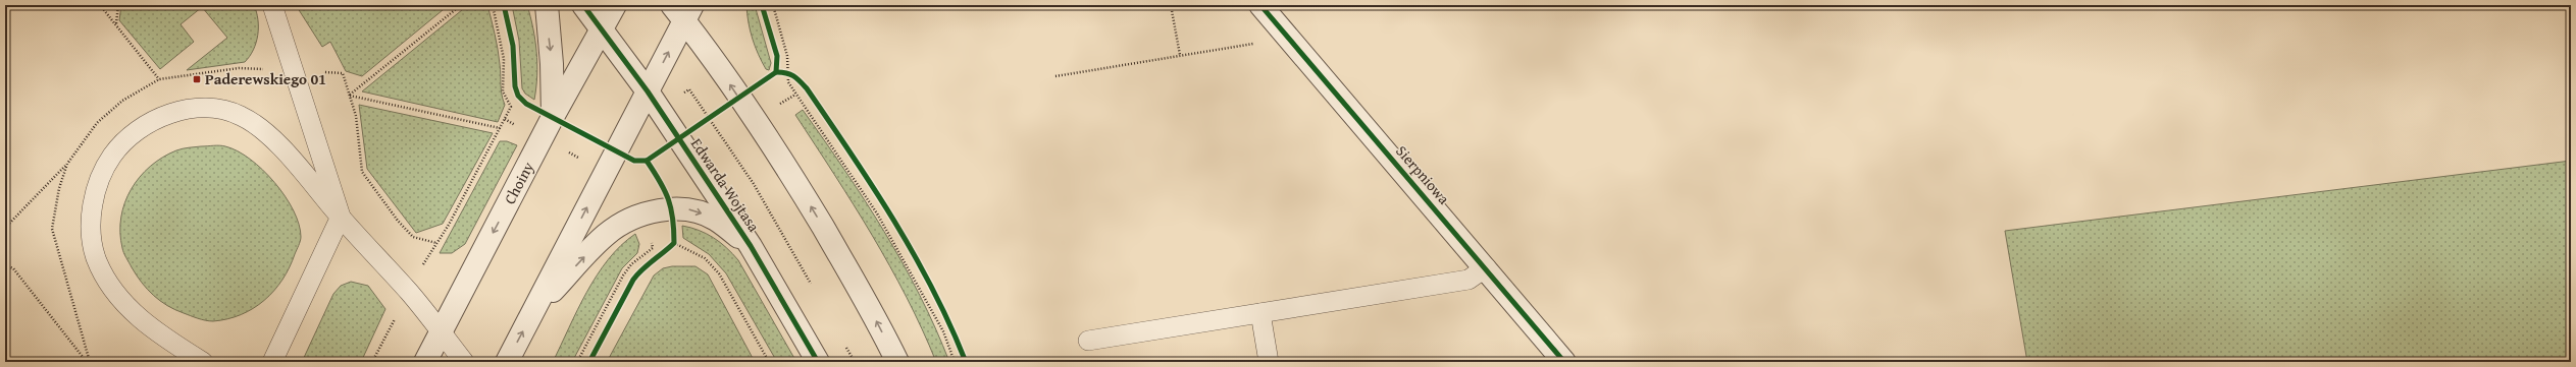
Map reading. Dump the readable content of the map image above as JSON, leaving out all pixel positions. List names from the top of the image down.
{
  "streets": {
    "street": ["Sierpniowa", "Choiny", "Edwarda Wojtasa"]
  },
  "crossings": [
    ["Choiny", "Edwarda Wojtasa"]
  ],
  "places": {
    "transit": ["Paderewskiego 01"]
  }
}
